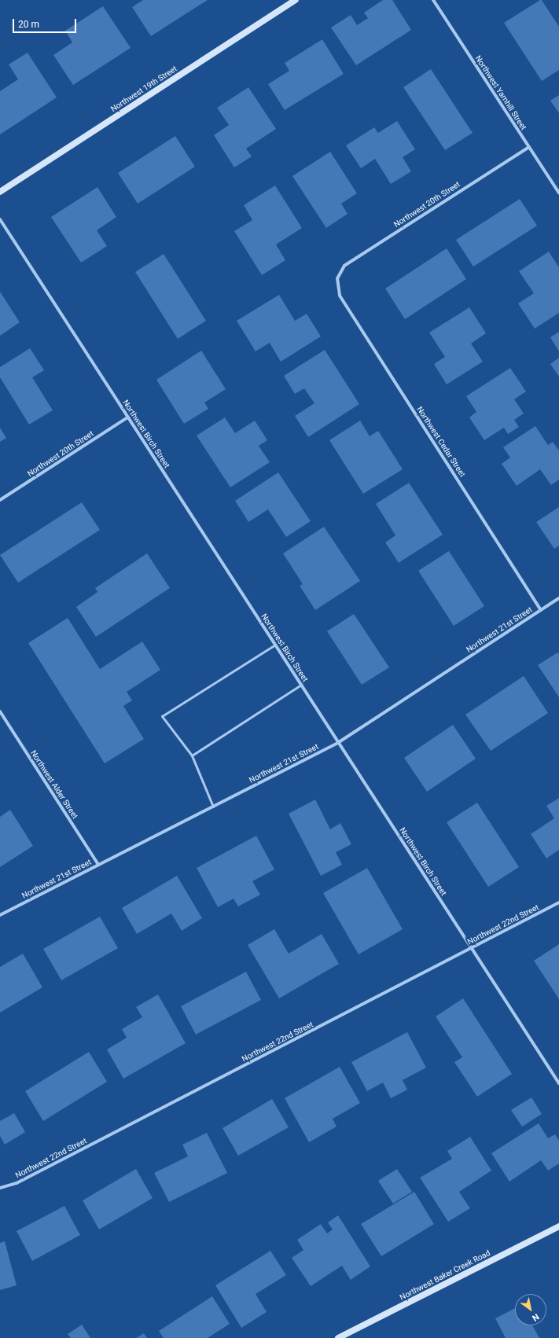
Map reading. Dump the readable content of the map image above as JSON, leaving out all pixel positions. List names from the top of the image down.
{
  "streets": {
    "street": [
      "Northwest 19th Street",
      "Northwest Yamhill Street",
      "Northwest 20th Street",
      "Northwest Birch Street",
      "Northwest Cedar Street",
      "Northwest 21st Street",
      "Northwest Alder Street",
      "Northwest 22nd Street",
      "Northwest Baker Creek Road"
    ]
  },
  "crossings": [
    ["Northwest Yamhill Street", "Northwest 20th Street"],
    ["Northwest 20th Street", "Northwest Birch Street"],
    ["Northwest 20th Street", "Northwest Cedar Street"],
    ["Northwest Birch Street", "Northwest 21st Street"],
    ["Northwest Birch Street", "Northwest 22nd Street"],
    ["Northwest Cedar Street", "Northwest 21st Street"],
    ["Northwest 21st Street", "Northwest Alder Street"]
  ],
  "scale_bar": "20 m",
  "north": "bottom right"
}
